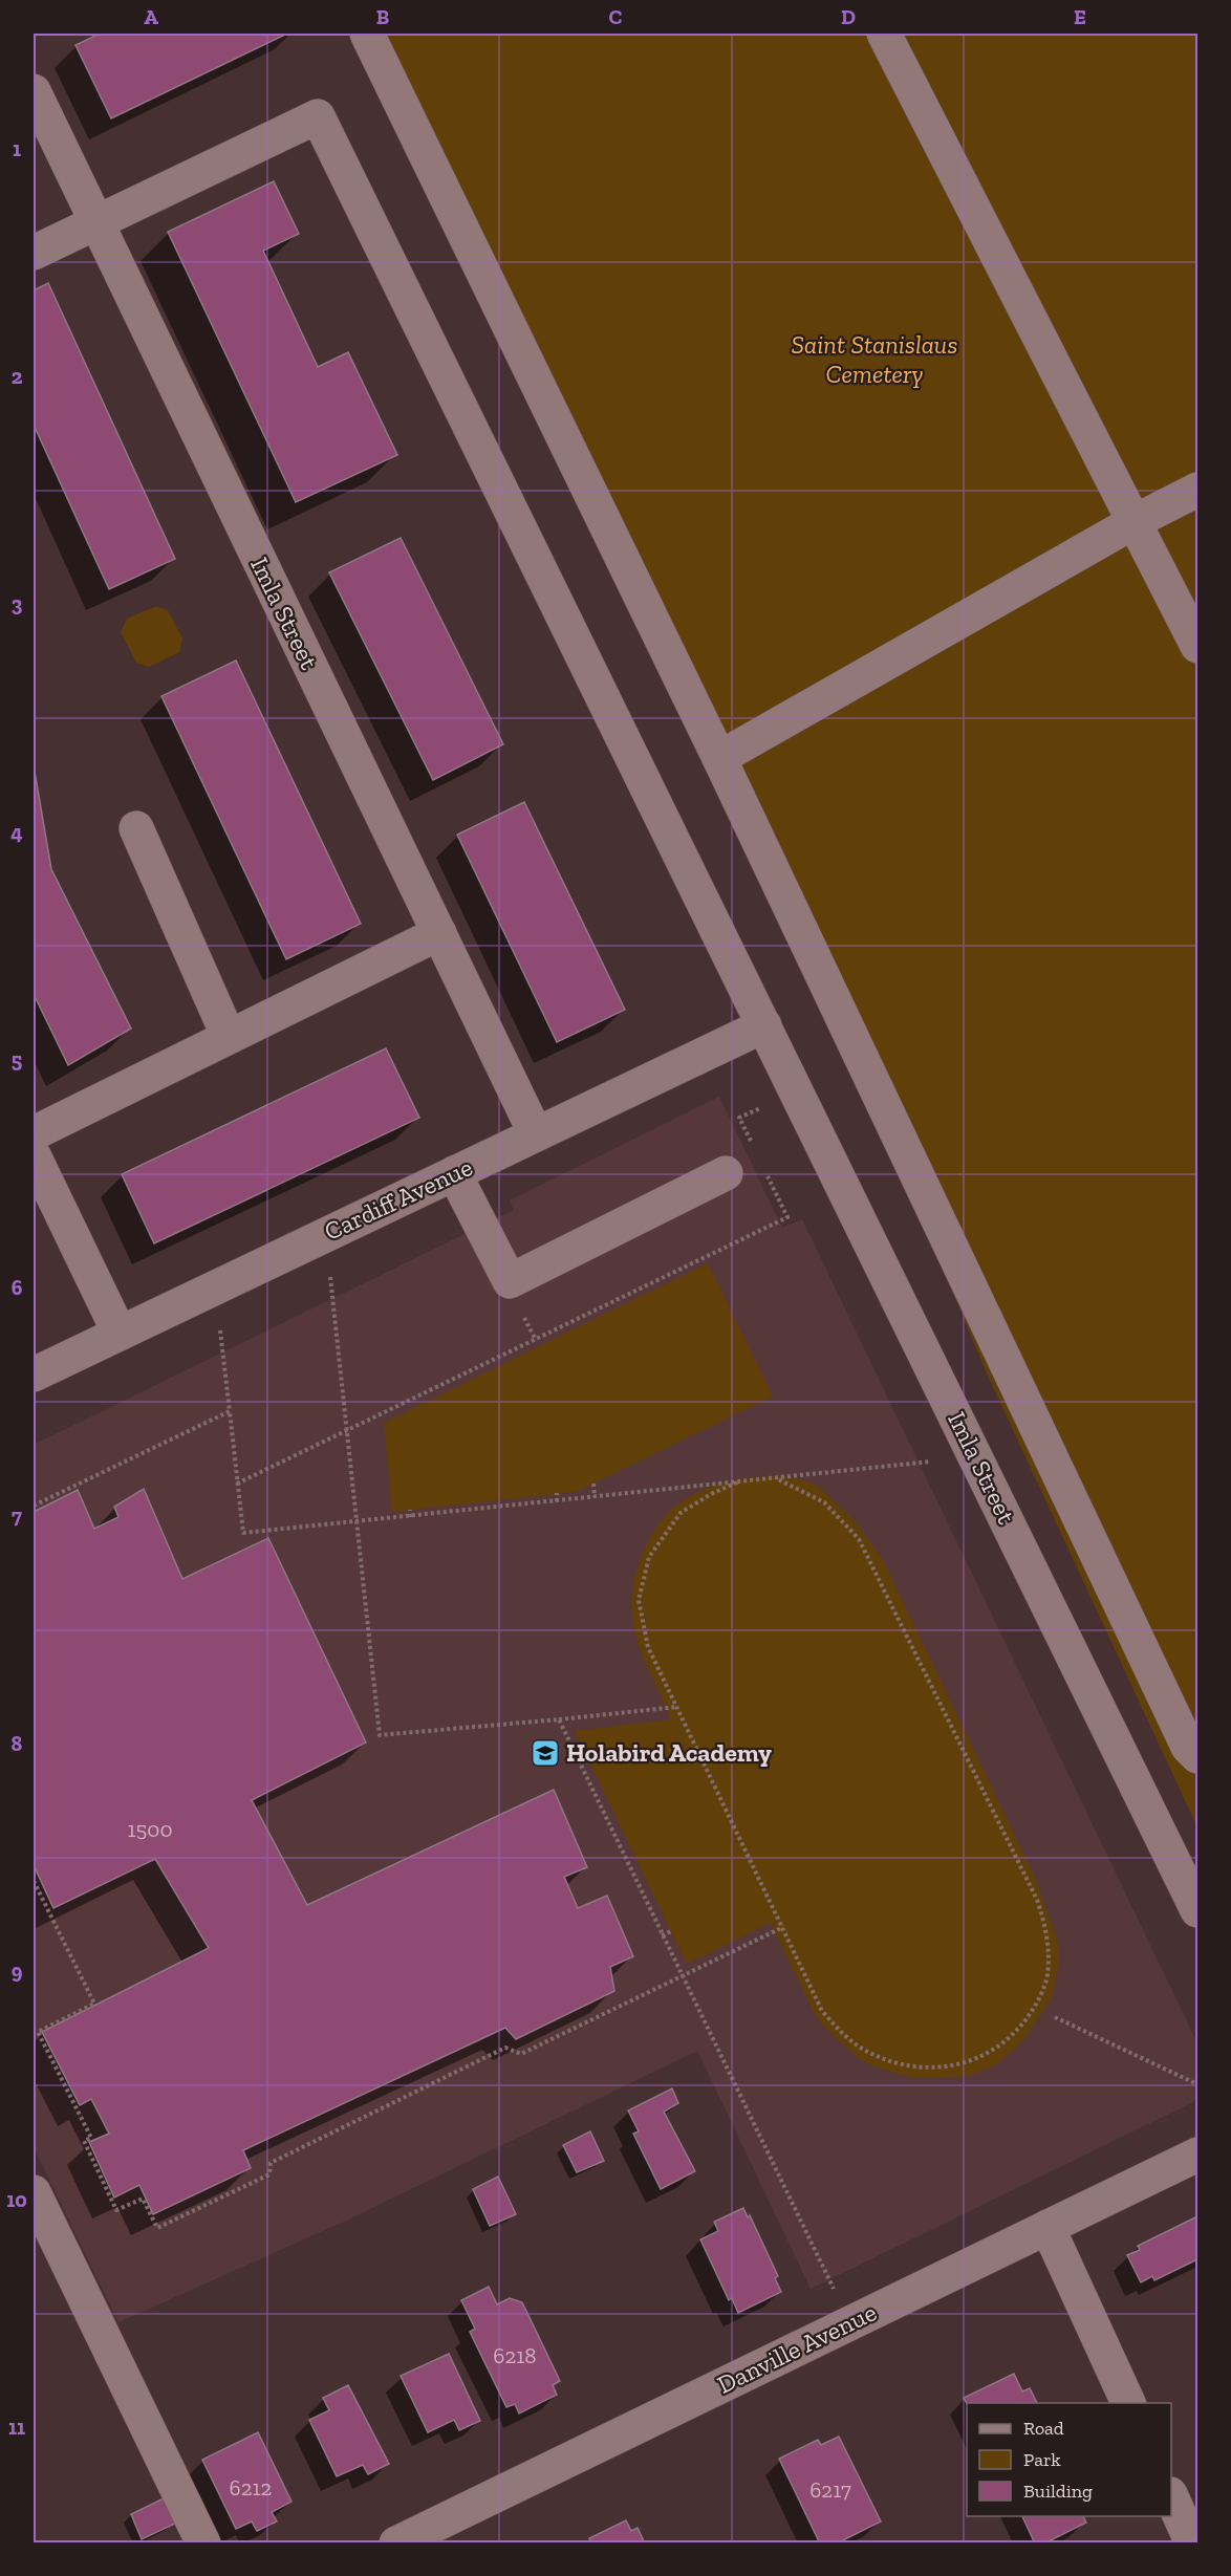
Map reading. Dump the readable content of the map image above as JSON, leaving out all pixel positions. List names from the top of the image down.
{
  "streets": {
    "street": ["Imla Street", "Cardiff Avenue", "Danville Avenue"]
  },
  "crossings": [
    ["Imla Street", "Cardiff Avenue"]
  ],
  "parks": ["Saint Stanislaus Cemetery"],
  "places": {
    "school or university": ["Holabird Academy"]
  },
  "house_numbers": [
    "1500",
    "6218",
    "6212",
    "6217"
  ],
  "legend": ["Road", "Park", "Building"],
  "grid": {
    "columns": [
      "A",
      "B",
      "C",
      "D",
      "E"
    ],
    "rows": [
      "1",
      "2",
      "3",
      "4",
      "5",
      "6",
      "7",
      "8",
      "9",
      "10",
      "11"
    ]
  }
}
